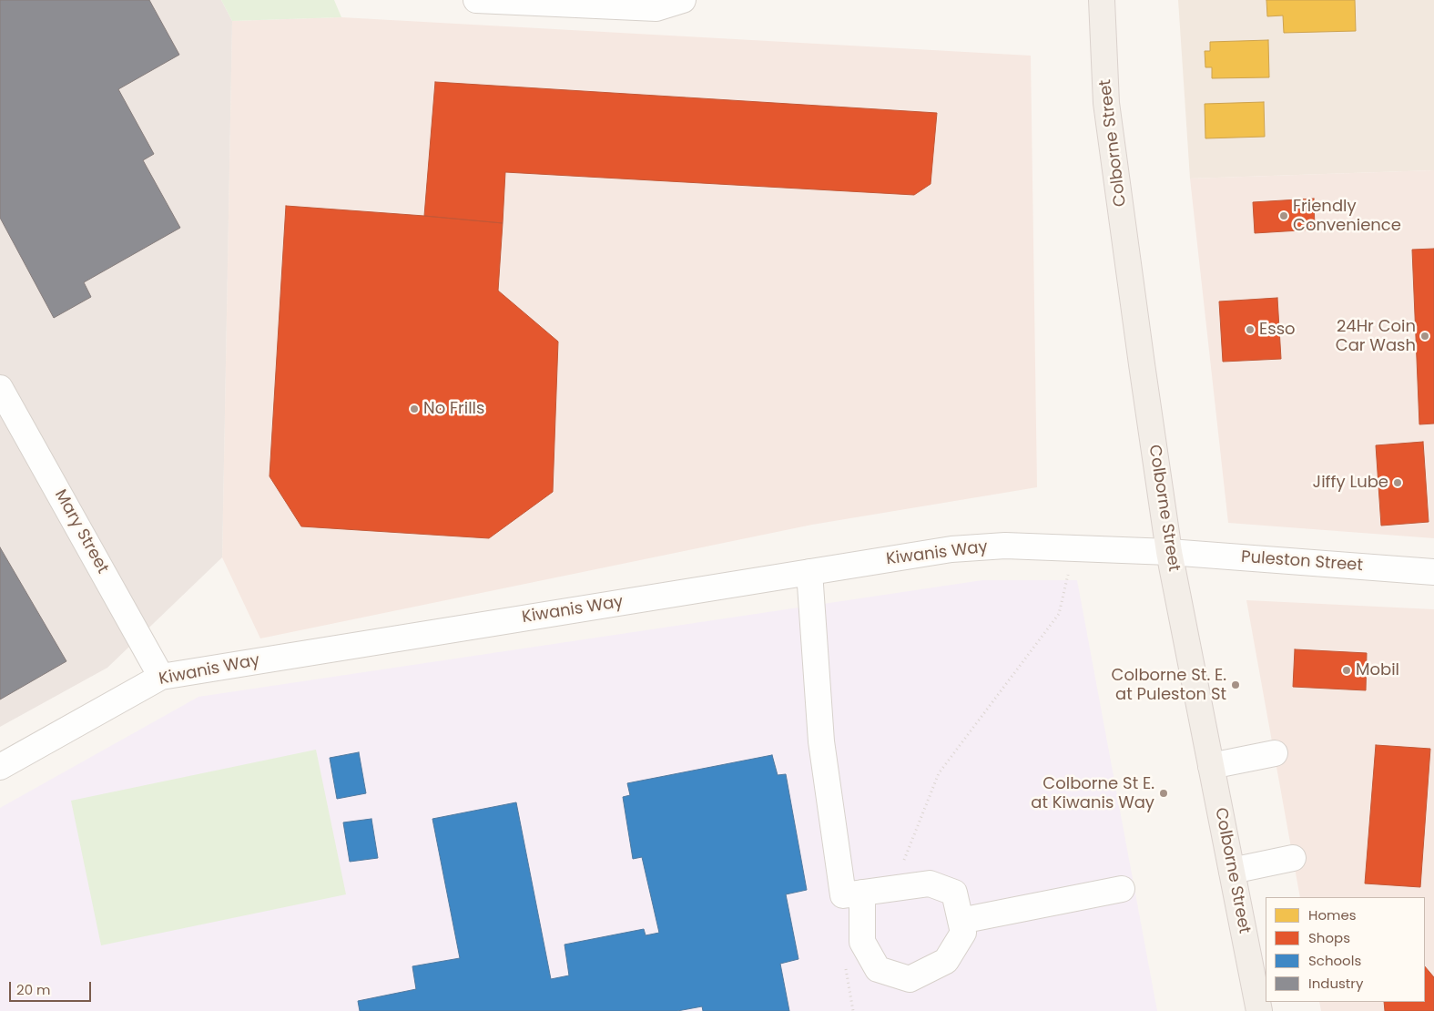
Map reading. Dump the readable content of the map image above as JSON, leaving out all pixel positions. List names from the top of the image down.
{
  "streets": {
    "main road": ["Colborne Street"],
    "street": ["Mary Street", "Kiwanis Way", "Puleston Street"]
  },
  "crossings": [
    ["Colborne Street", "Kiwanis Way"],
    ["Colborne Street", "Puleston Street"],
    ["Mary Street", "Kiwanis Way"],
    ["Kiwanis Way", "Puleston Street"]
  ],
  "places": [
    "Friendly Convenience",
    "Esso",
    "24Hr Coin Car Wash",
    "No Frills",
    "Jiffy Lube",
    "Mobil",
    "Colborne St. E. at Puleston St",
    "Colborne St E. at Kiwanis Way"
  ],
  "legend": [
    "Homes",
    "Shops",
    "Schools",
    "Industry"
  ],
  "scale_bar": "20 m"
}
